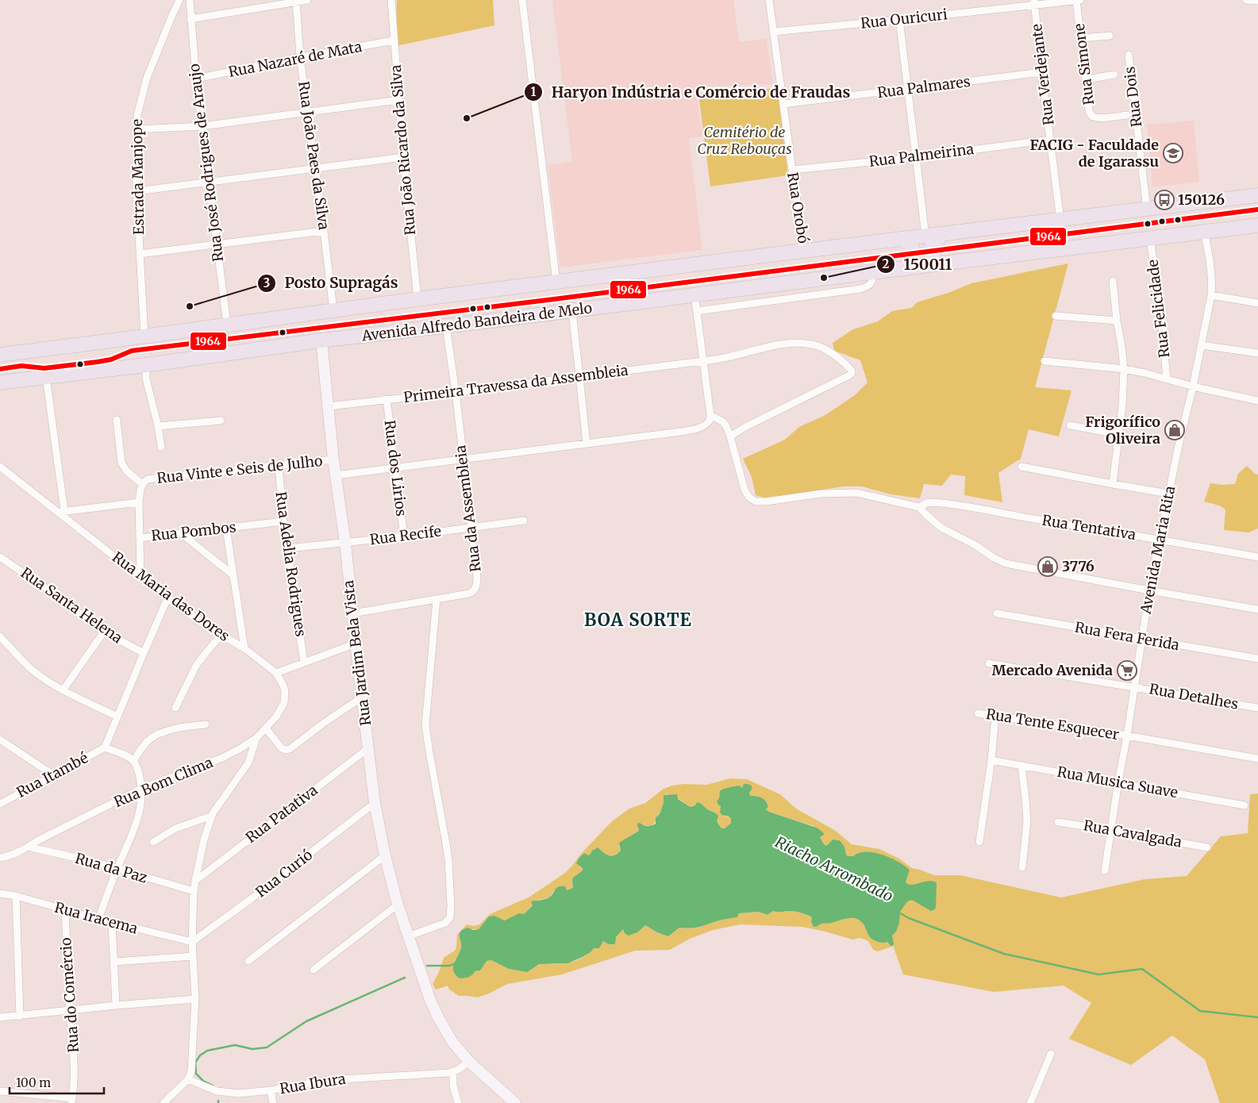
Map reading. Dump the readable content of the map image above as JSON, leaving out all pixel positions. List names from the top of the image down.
{
  "streets": {
    "highway": ["Avenida Alfredo Bandeira de Melo"],
    "main road": ["Rua Jardim Bela Vista"],
    "street": [
      "Rua Ouricuri",
      "Rua Nazaré de Mata",
      "Rua Simone",
      "Rua Verdejante",
      "Rua Palmares",
      "Rua Dois",
      "Rua João Ricardo da Silva",
      "Rua João Paes da Silva",
      "Rua Palmeirina",
      "Rua José Rodrigues de Araujo",
      "Estrada Manjope",
      "Rua Orobó",
      "Rua Felicidade",
      "Primeira Travessa da Assembleia",
      "Rua dos Lirios",
      "Rua Vinte e Seis de Julho",
      "Rua da Assembleia",
      "Rua Tentativa",
      "Rua Pombos",
      "Rua Recife",
      "Avenida Maria Rita",
      "Rua Adelia Rodrigues",
      "Rua Maria das Dores",
      "Rua Santa Helena",
      "Rua Fera Ferida",
      "Rua Detalhes",
      "Rua Tente Esquecer",
      "Rua Itambé",
      "Rua Bom Clima",
      "Rua Musica Suave",
      "Rua Patativa",
      "Rua Cavalgada",
      "Rua da Paz",
      "Rua Curió",
      "Rua Iracema",
      "Rua do Comércio",
      "Rua Ibura"
    ]
  },
  "crossings": [
    ["Rua Ouricuri", "Rua Simone"],
    ["Rua Ouricuri", "Rua Verdejante"],
    ["Rua Ouricuri", "Rua Orobó"],
    ["Rua Nazaré de Mata", "Rua João Ricardo da Silva"],
    ["Rua Nazaré de Mata", "Rua João Paes da Silva"],
    ["Rua Nazaré de Mata", "Rua José Rodrigues de Araujo"],
    ["Rua Verdejante", "Rua Palmares"],
    ["Rua Verdejante", "Rua Palmeirina"],
    ["Rua Verdejante", "Avenida Alfredo Bandeira de Melo"],
    ["Rua Palmares", "Rua Orobó"],
    ["Rua Dois", "Avenida Alfredo Bandeira de Melo"],
    ["Rua João Ricardo da Silva", "Avenida Alfredo Bandeira de Melo"],
    ["Rua João Paes da Silva", "Avenida Alfredo Bandeira de Melo"],
    ["Rua Palmeirina", "Rua Orobó"],
    ["Rua José Rodrigues de Araujo", "Avenida Alfredo Bandeira de Melo"],
    ["Estrada Manjope", "Avenida Alfredo Bandeira de Melo"],
    ["Rua Orobó", "Avenida Alfredo Bandeira de Melo"],
    ["Rua Felicidade", "Avenida Alfredo Bandeira de Melo"],
    ["Avenida Alfredo Bandeira de Melo", "Rua da Assembleia"],
    ["Avenida Alfredo Bandeira de Melo", "Avenida Maria Rita"],
    ["Avenida Alfredo Bandeira de Melo", "Rua Jardim Bela Vista"],
    ["Primeira Travessa da Assembleia", "Rua dos Lirios"],
    ["Primeira Travessa da Assembleia", "Rua da Assembleia"],
    ["Primeira Travessa da Assembleia", "Rua Jardim Bela Vista"],
    ["Rua dos Lirios", "Rua Recife"],
    ["Rua Vinte e Seis de Julho", "Rua Pombos"],
    ["Rua Vinte e Seis de Julho", "Rua Adelia Rodrigues"],
    ["Rua Vinte e Seis de Julho", "Rua Jardim Bela Vista"],
    ["Rua da Assembleia", "Rua Recife"],
    ["Rua da Assembleia", "Rua Jardim Bela Vista"],
    ["Rua Tentativa", "Avenida Maria Rita"],
    ["Rua Pombos", "Rua Adelia Rodrigues"],
    ["Rua Recife", "Rua Adelia Rodrigues"],
    ["Rua Recife", "Rua Jardim Bela Vista"],
    ["Avenida Maria Rita", "Rua Fera Ferida"],
    ["Avenida Maria Rita", "Rua Detalhes"],
    ["Avenida Maria Rita", "Rua Tente Esquecer"],
    ["Avenida Maria Rita", "Rua Musica Suave"],
    ["Avenida Maria Rita", "Rua Cavalgada"],
    ["Rua Maria das Dores", "Rua Bom Clima"],
    ["Rua Jardim Bela Vista", "Rua Patativa"],
    ["Rua Jardim Bela Vista", "Rua Curió"],
    ["Rua Jardim Bela Vista", "Rua Ibura"],
    ["Rua Bom Clima", "Rua da Paz"],
    ["Rua Curió", "Rua Iracema"],
    ["Rua Iracema", "Rua do Comércio"]
  ],
  "districts": ["BOA SORTE"],
  "water": ["Riacho Arrombado"],
  "parks": ["Cemitério de Cruz Rebouças"],
  "places": {
    "other": ["Haryon Indústria e Comércio de Fraudas", "150011", "Posto Supragás"],
    "school or university": ["FACIG - Faculdade de Igarassu"],
    "bus stop": ["150126"],
    "shop": ["Frigorífico Oliveira", "3776"],
    "supermarket": ["Mercado Avenida"]
  },
  "lines": ["transit line 1964"],
  "scale_bar": "100 m"
}
